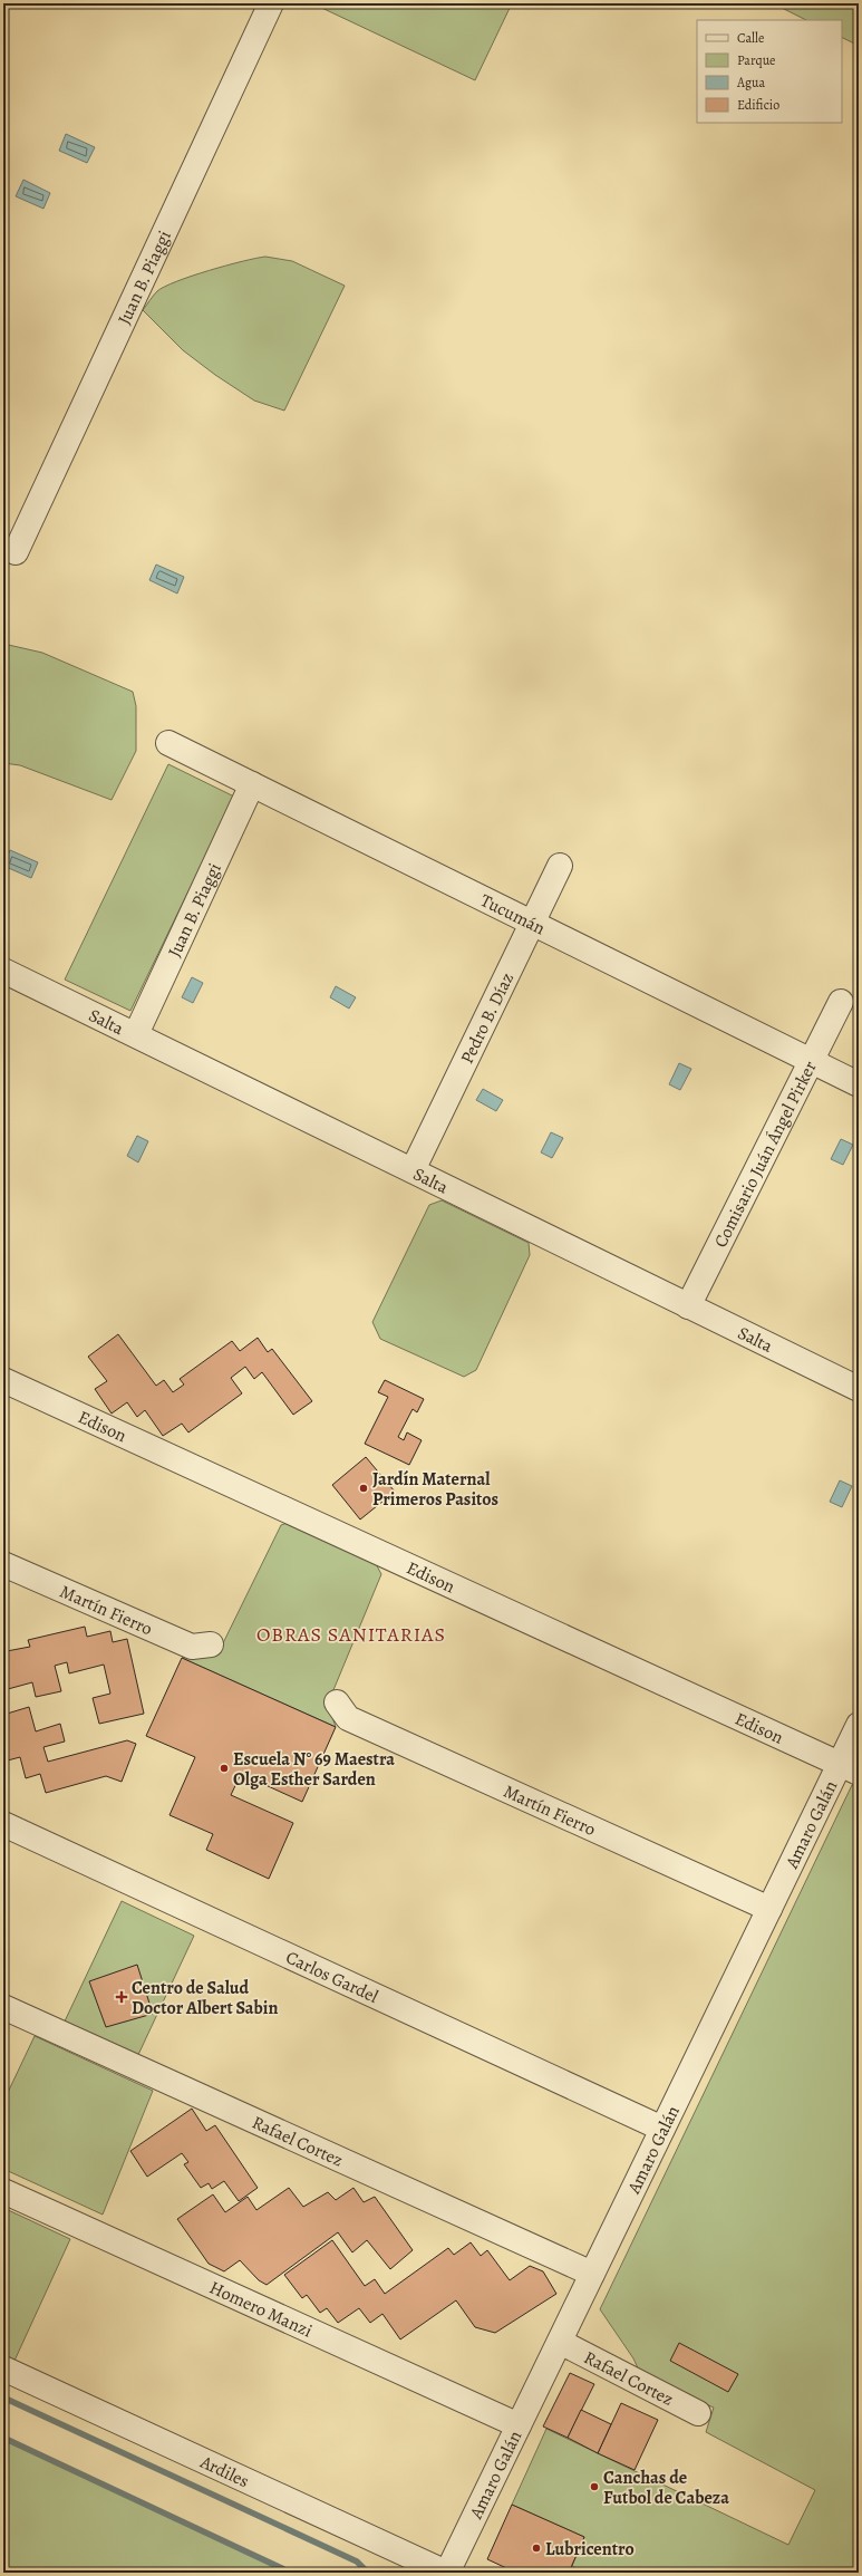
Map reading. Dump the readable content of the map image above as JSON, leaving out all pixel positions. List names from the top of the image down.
{
  "streets": {
    "street": [
      "Juan B. Piaggi",
      "Tucumán",
      "Pedro B. Díaz",
      "Salta",
      "Comisario Juán Ángel Pirker",
      "Edison",
      "Martín Fierro",
      "Amaro Galán",
      "Carlos Gardel",
      "Rafael Cortez",
      "Homero Manzi",
      "Ardiles"
    ]
  },
  "crossings": [
    ["Juan B. Piaggi", "Tucumán"],
    ["Juan B. Piaggi", "Salta"],
    ["Tucumán", "Pedro B. Díaz"],
    ["Tucumán", "Comisario Juán Ángel Pirker"],
    ["Pedro B. Díaz", "Salta"],
    ["Salta", "Comisario Juán Ángel Pirker"],
    ["Edison", "Amaro Galán"],
    ["Martín Fierro", "Amaro Galán"],
    ["Amaro Galán", "Carlos Gardel"],
    ["Amaro Galán", "Rafael Cortez"],
    ["Amaro Galán", "Homero Manzi"],
    ["Amaro Galán", "Ardiles"]
  ],
  "districts": ["OBRAS SANITARIAS"],
  "places": {
    "other": [
      "Jardín Maternal Primeros Pasitos",
      "Escuela N° 69 Maestra Olga Esther Sarden",
      "Canchas de Futbol de Cabeza",
      "Lubricentro"
    ],
    "health": ["Centro de Salud Doctor Albert Sabin"]
  },
  "legend": [
    "Calle",
    "Parque",
    "Agua",
    "Edificio"
  ]
}
